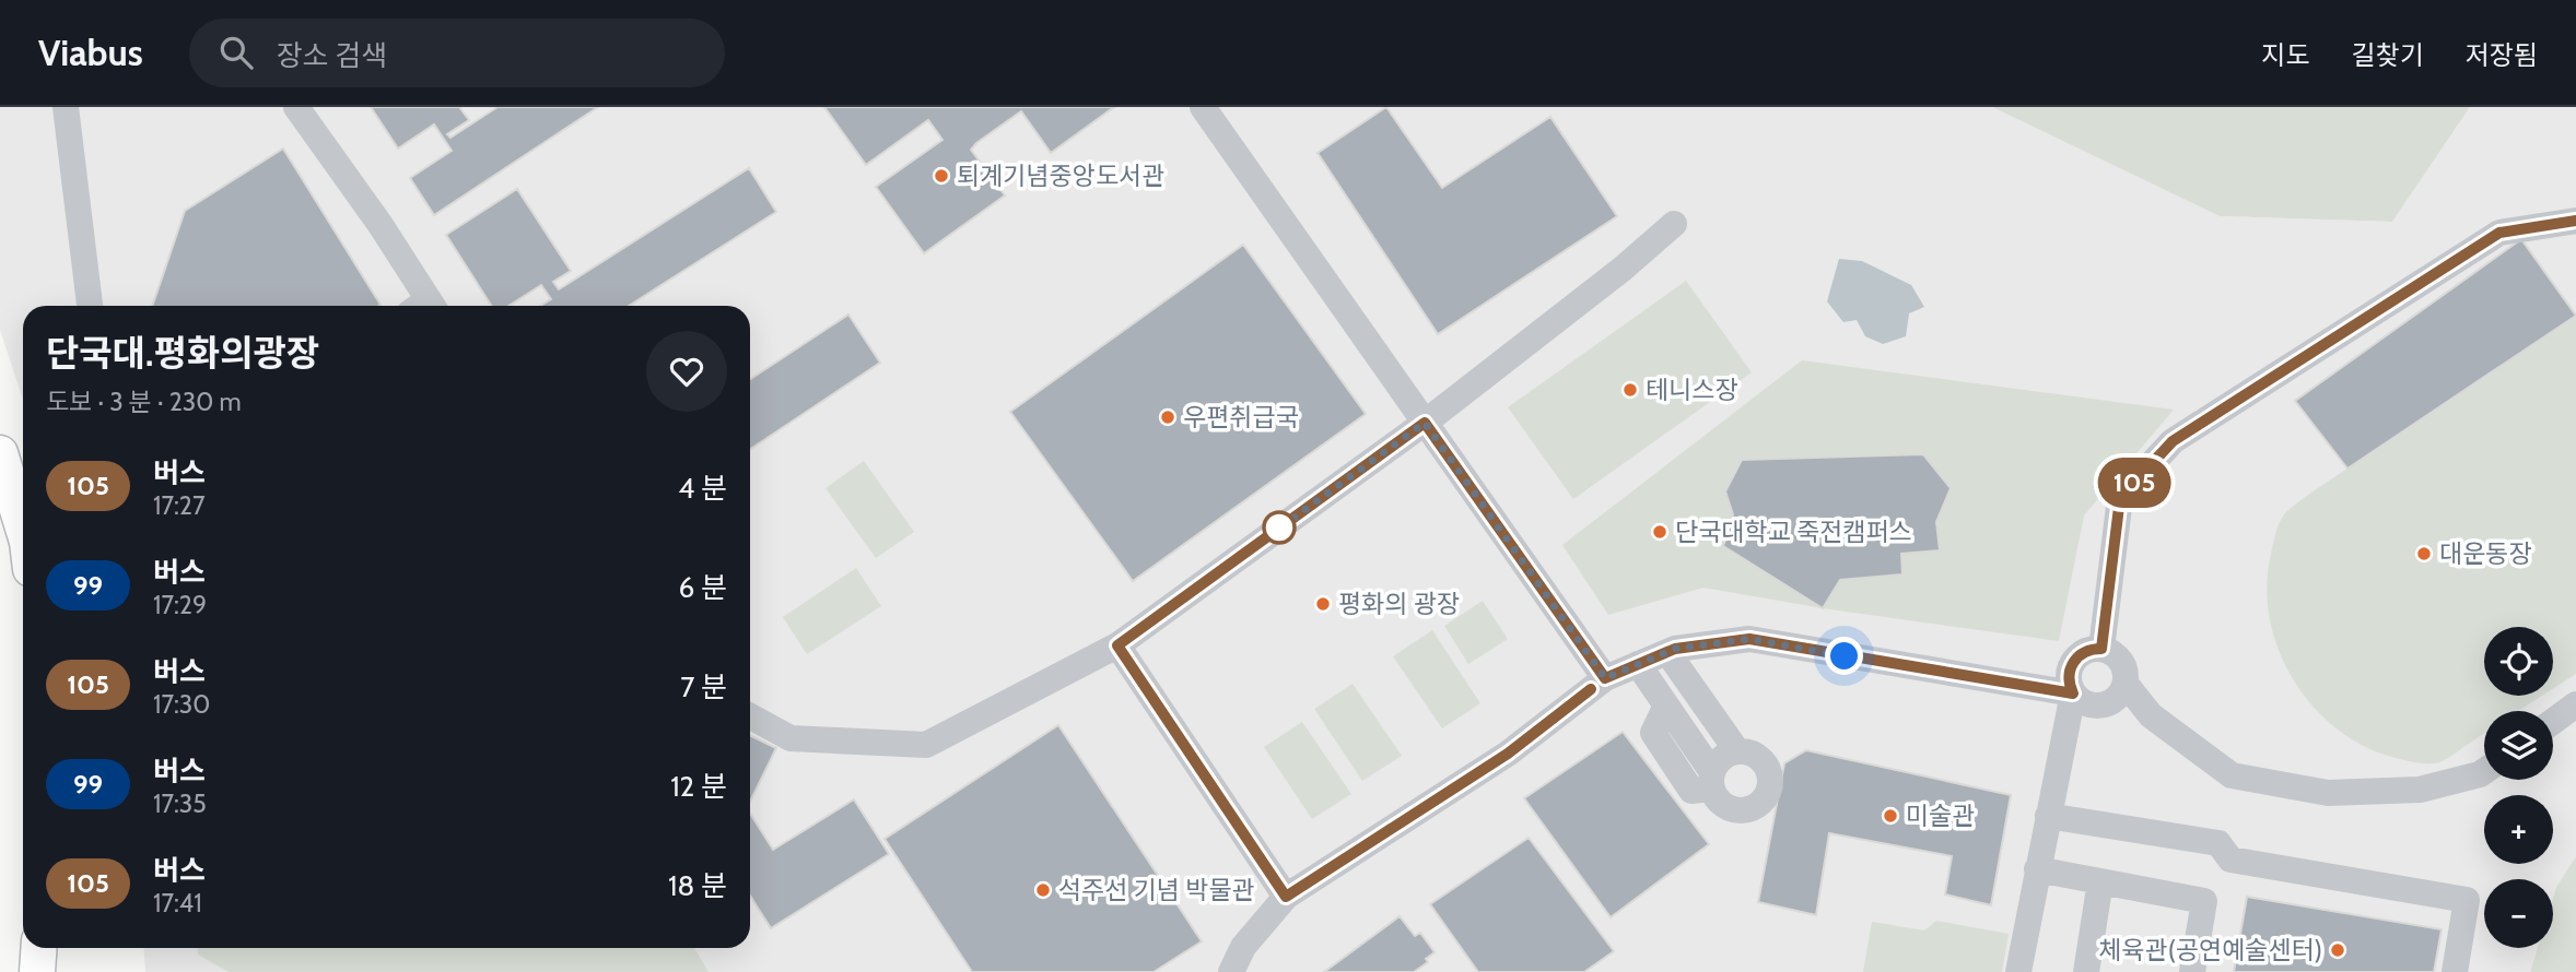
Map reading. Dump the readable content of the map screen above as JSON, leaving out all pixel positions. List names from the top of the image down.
{
  "places": [
    "퇴계기념중앙도서관",
    "테니스장",
    "우편취급국",
    "단국대학교 죽전캠퍼스",
    "대운동장",
    "평화의 광장",
    "미술관",
    "석주선 기념 박물관",
    "체육관(공연예술센터)"
  ],
  "lines": ["bus line 105"],
  "page": {
    "header": "Viabus",
    "search": "장소 검색",
    "nav": ["지도", "길찾기", "저장됨"],
    "on_map": "105",
    "heading": ["단국대.평화의광장", "도보 · 3 분 · 230 m"],
    "list": [
      {
        "mark": "105",
        "name": "버스",
        "note": "17:27",
        "value": "4 분"
      },
      {
        "mark": "99",
        "name": "버스",
        "note": "17:29",
        "value": "6 분"
      },
      {
        "mark": "105",
        "name": "버스",
        "note": "17:30",
        "value": "7 분"
      },
      {
        "mark": "99",
        "name": "버스",
        "note": "17:35",
        "value": "12 분"
      },
      {
        "mark": "105",
        "name": "버스",
        "note": "17:41",
        "value": "18 분"
      }
    ],
    "map_buttons": ["+", "−"]
  }
}
